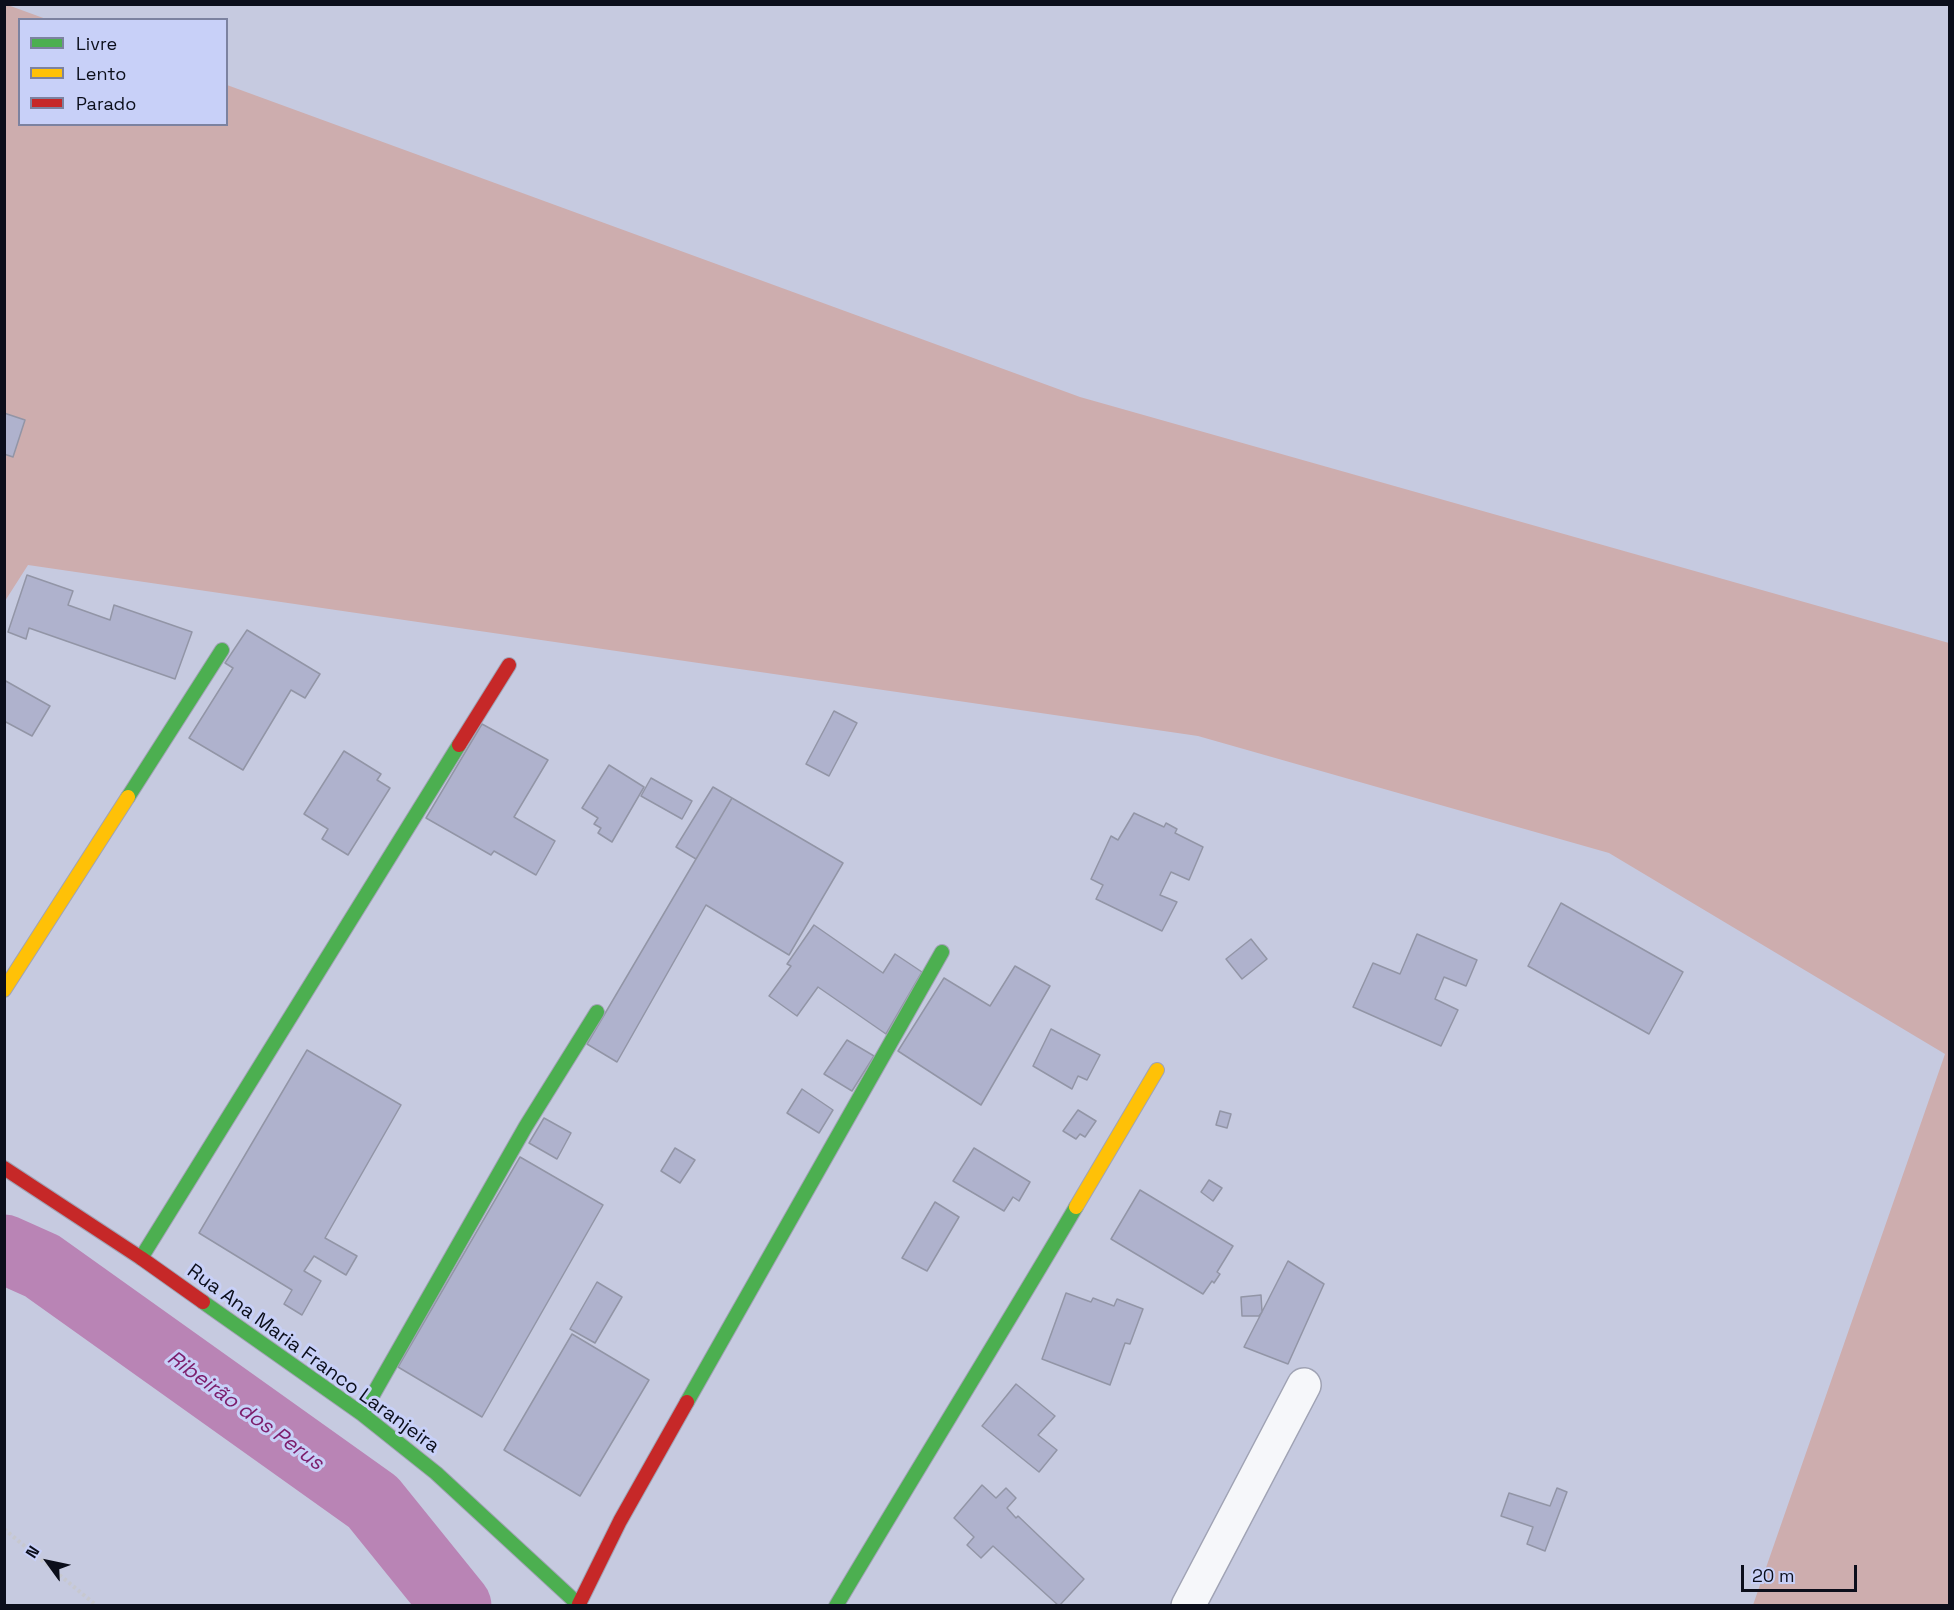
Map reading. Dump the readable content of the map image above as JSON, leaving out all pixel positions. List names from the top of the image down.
{
  "streets": {
    "street": ["Rua Ana Maria Franco Laranjeira"]
  },
  "water": ["Ribeirão dos Perus"],
  "legend": ["Livre", "Lento", "Parado"],
  "scale_bar": "20 m",
  "north": "top left"
}
